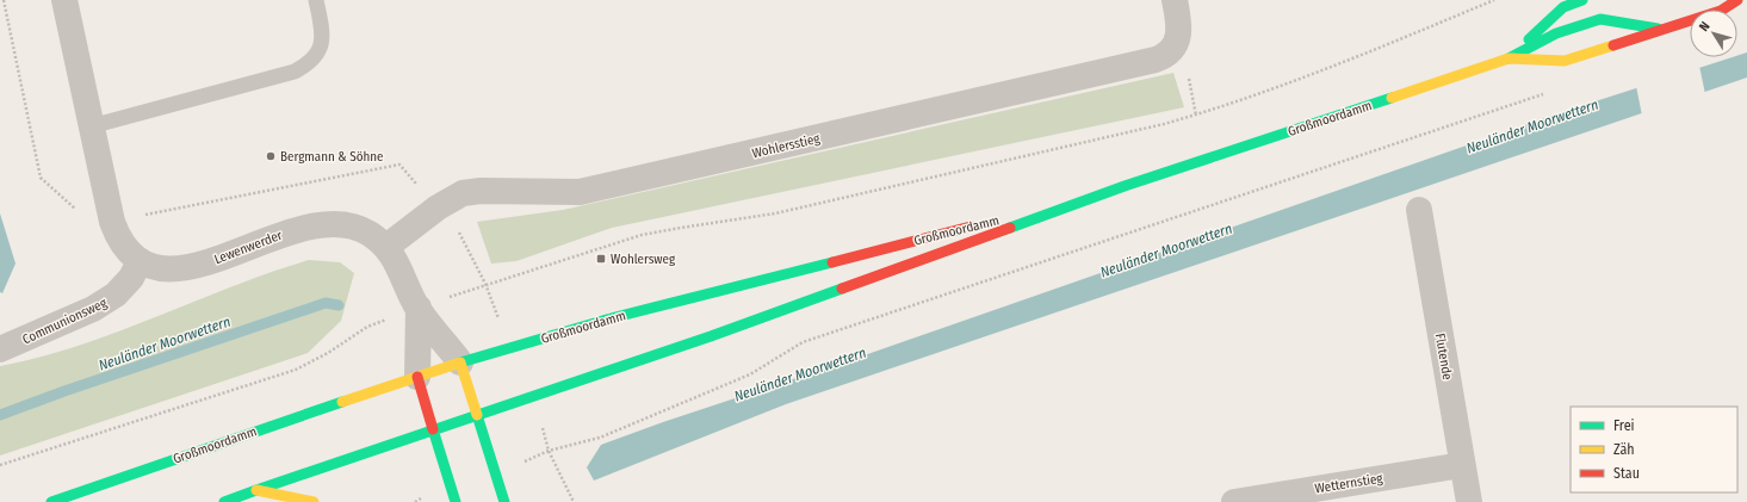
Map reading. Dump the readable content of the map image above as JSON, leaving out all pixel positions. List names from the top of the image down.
{
  "streets": {
    "main road": ["Großmoordamm"],
    "street": [
      "Wohlersstieg",
      "Lewenwerder",
      "Communionsweg",
      "Flutende",
      "Wetternstieg"
    ]
  },
  "crossings": [
    ["Wohlersstieg", "Lewenwerder"],
    ["Lewenwerder", "Communionsweg"],
    ["Flutende", "Wetternstieg"]
  ],
  "water": ["Neuländer Moorwettern"],
  "places": {
    "other": ["Bergmann & Söhne"],
    "transit": ["Wohlersweg"]
  },
  "legend": ["Frei", "Zäh", "Stau"],
  "north": "top left"
}
